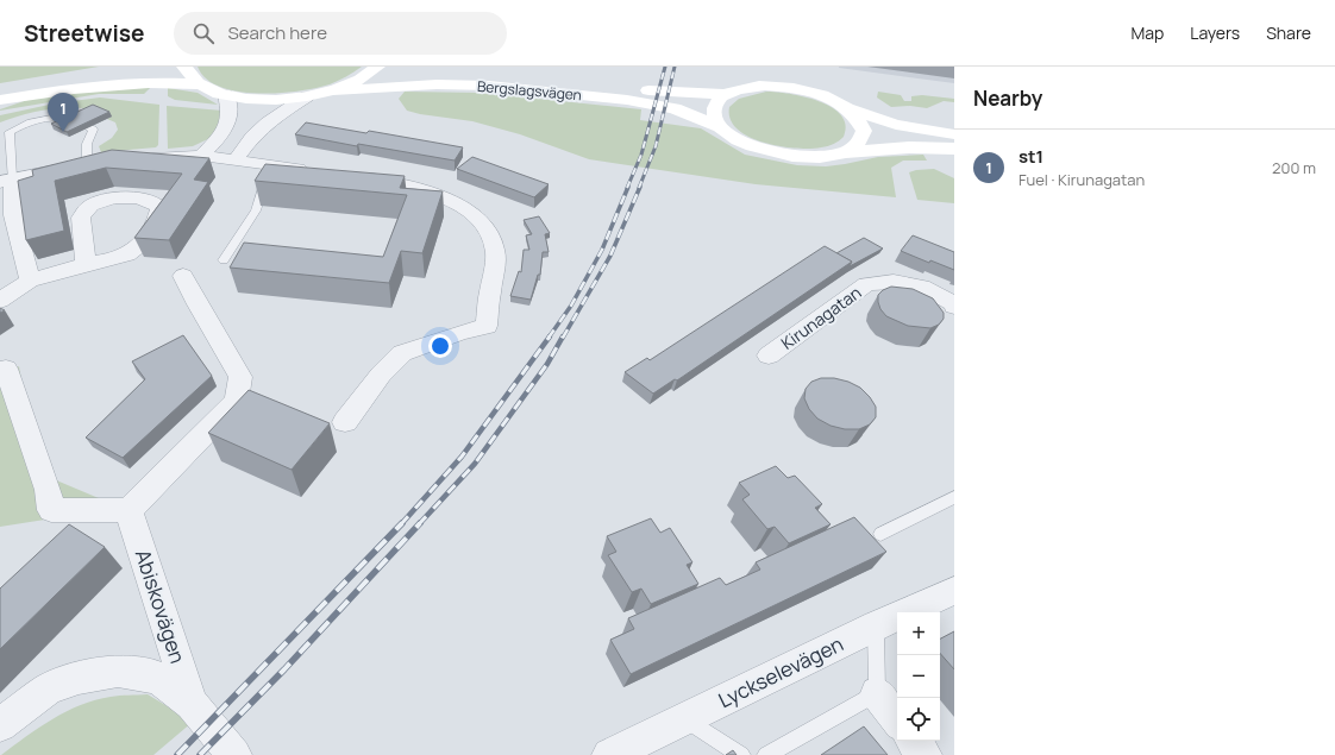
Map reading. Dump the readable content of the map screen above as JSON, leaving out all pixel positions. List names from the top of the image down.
{
  "streets": {
    "main road": ["Bergslagsvägen"],
    "street": ["Kirunagatan", "Abiskovägen", "Lyckselevägen"]
  },
  "page": {
    "header": "Streetwise",
    "search": "Search here",
    "nav": ["Map", "Layers", "Share"],
    "heading": "Nearby",
    "pins": "1",
    "list": [
      {
        "mark": "1",
        "name": "st1",
        "note": "Fuel · Kirunagatan",
        "value": "200 m"
      }
    ],
    "map_buttons": ["+", "−"]
  }
}
